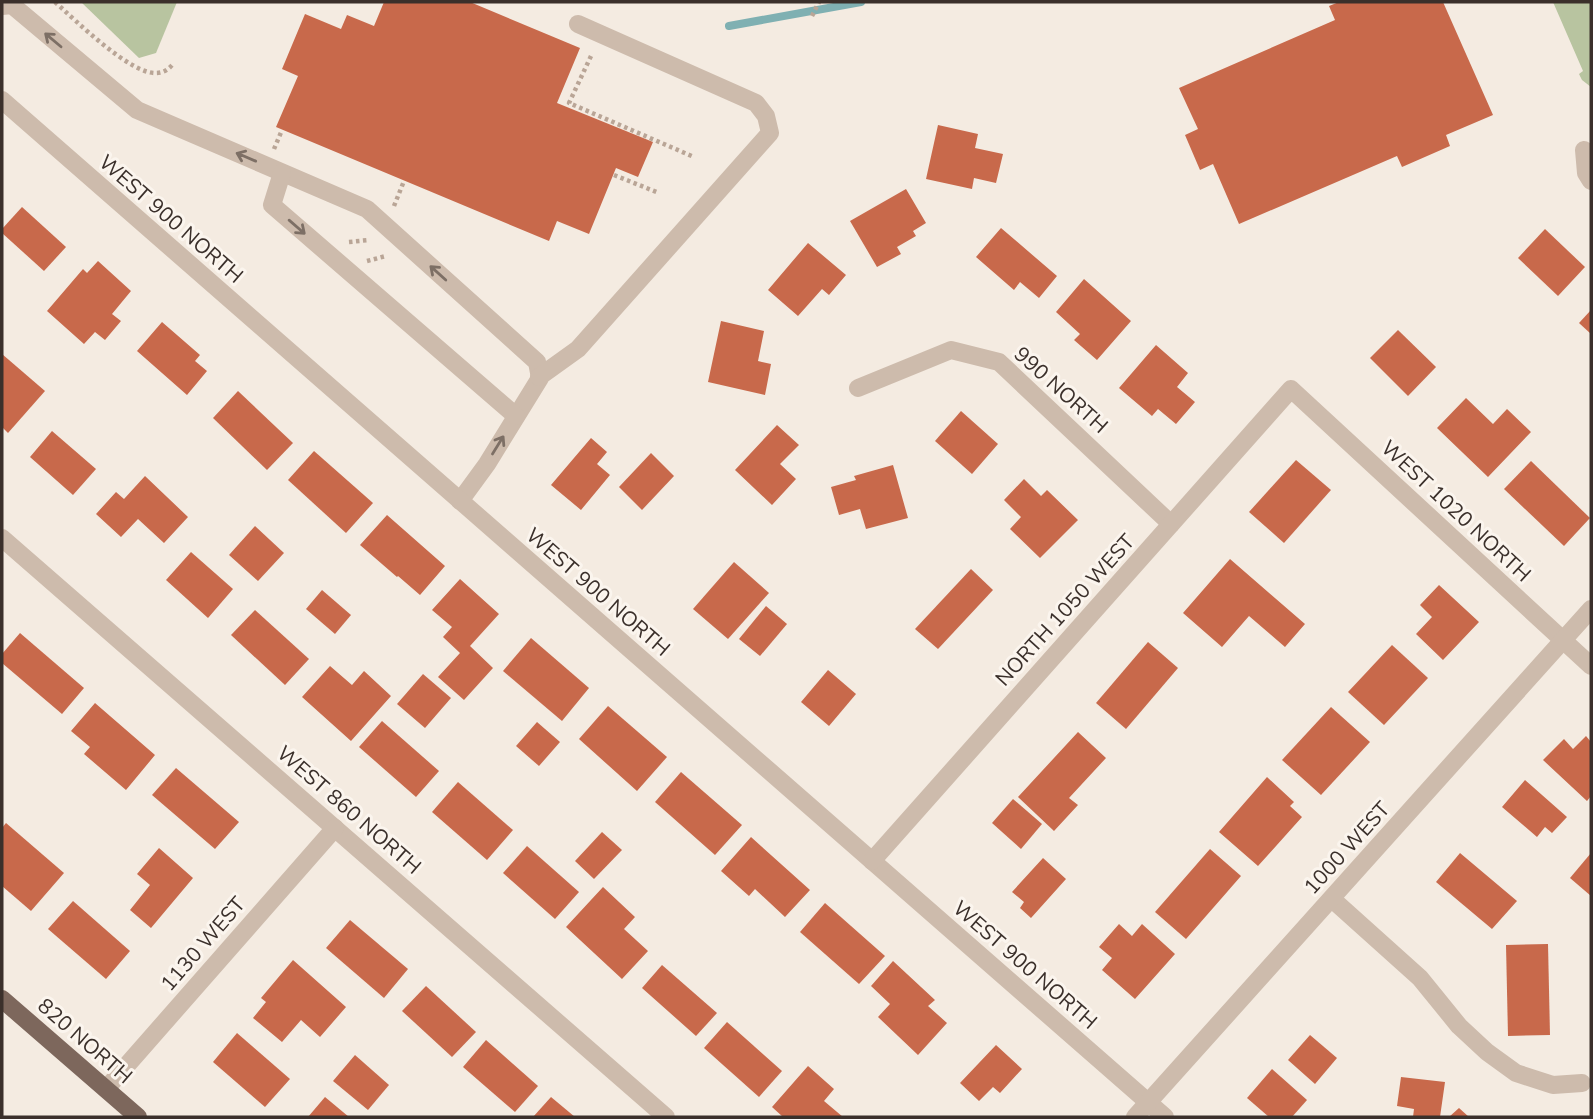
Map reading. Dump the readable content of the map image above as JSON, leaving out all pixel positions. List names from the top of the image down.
{
  "streets": {
    "main road": ["820 NORTH"],
    "street": [
      "WEST 900 NORTH",
      "990 NORTH",
      "WEST 1020 NORTH",
      "NORTH 1050 WEST",
      "WEST 860 NORTH",
      "1000 WEST",
      "1130 WEST"
    ]
  },
  "crossings": [
    ["WEST 900 NORTH", "NORTH 1050 WEST"],
    ["WEST 900 NORTH", "1000 WEST"],
    ["990 NORTH", "NORTH 1050 WEST"],
    ["WEST 1020 NORTH", "NORTH 1050 WEST"],
    ["WEST 1020 NORTH", "1000 WEST"],
    ["WEST 860 NORTH", "1130 WEST"],
    ["1130 WEST", "820 NORTH"]
  ]
}
